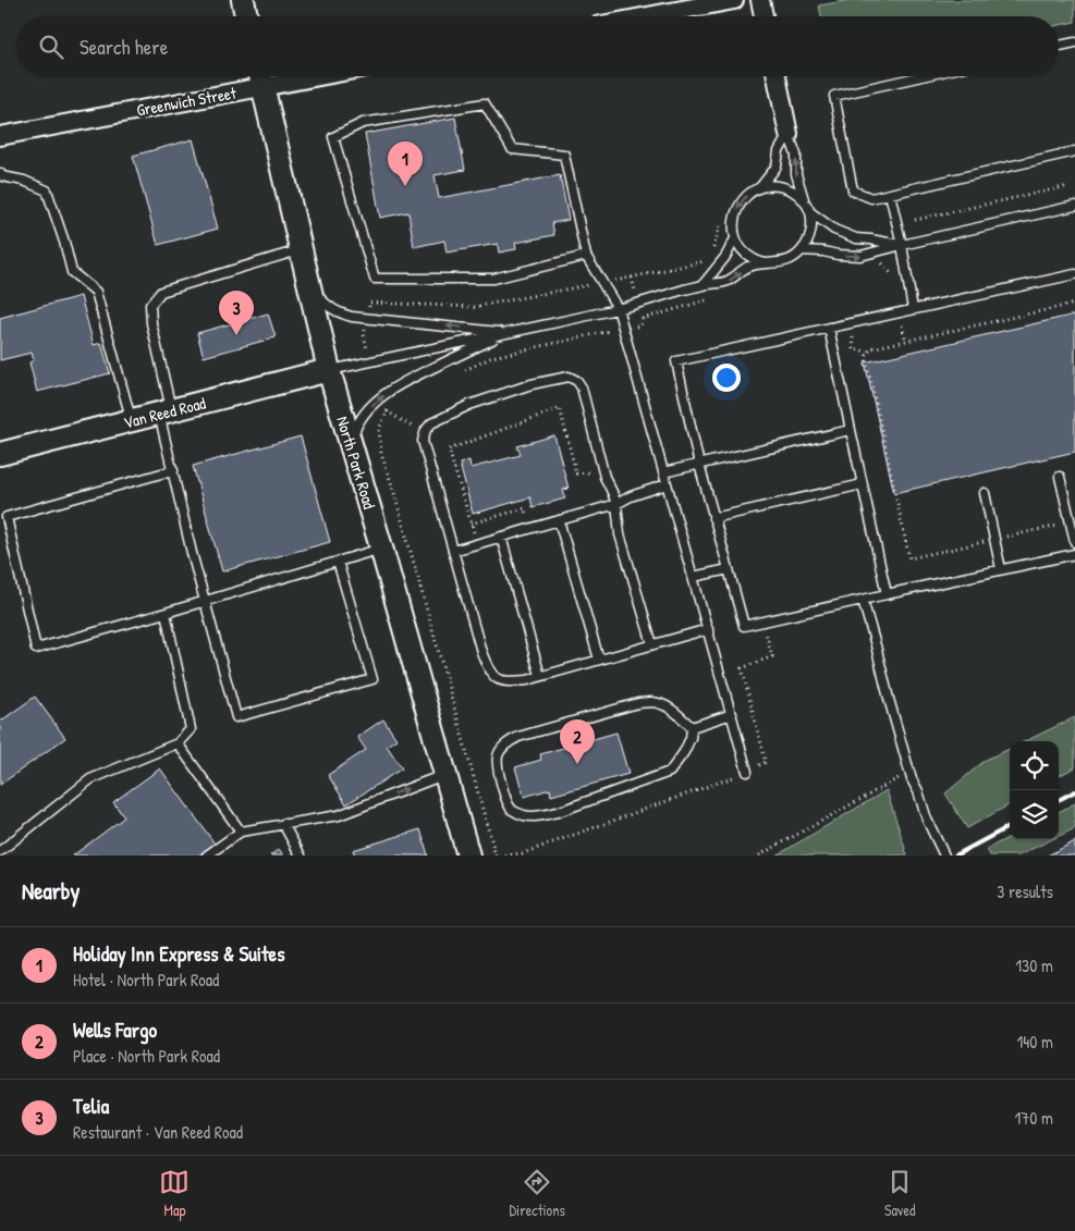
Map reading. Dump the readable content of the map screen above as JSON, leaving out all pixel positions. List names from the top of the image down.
{
  "streets": {
    "street": ["Greenwich Street", "Van Reed Road", "North Park Road"]
  },
  "crossings": [
    ["Greenwich Street", "North Park Road"],
    ["Van Reed Road", "North Park Road"]
  ],
  "page": {
    "search": "Search here",
    "pins": ["1", "3", "2"],
    "heading": ["Nearby", "3 results"],
    "list": [
      {
        "mark": "1",
        "name": "Holiday Inn Express & Suites",
        "note": "Hotel · North Park Road",
        "value": "130 m"
      },
      {
        "mark": "2",
        "name": "Wells Fargo",
        "note": "Place · North Park Road",
        "value": "140 m"
      },
      {
        "mark": "3",
        "name": "Telia",
        "note": "Restaurant · Van Reed Road",
        "value": "170 m"
      }
    ],
    "nav": ["Map", "Directions", "Saved"]
  }
}
